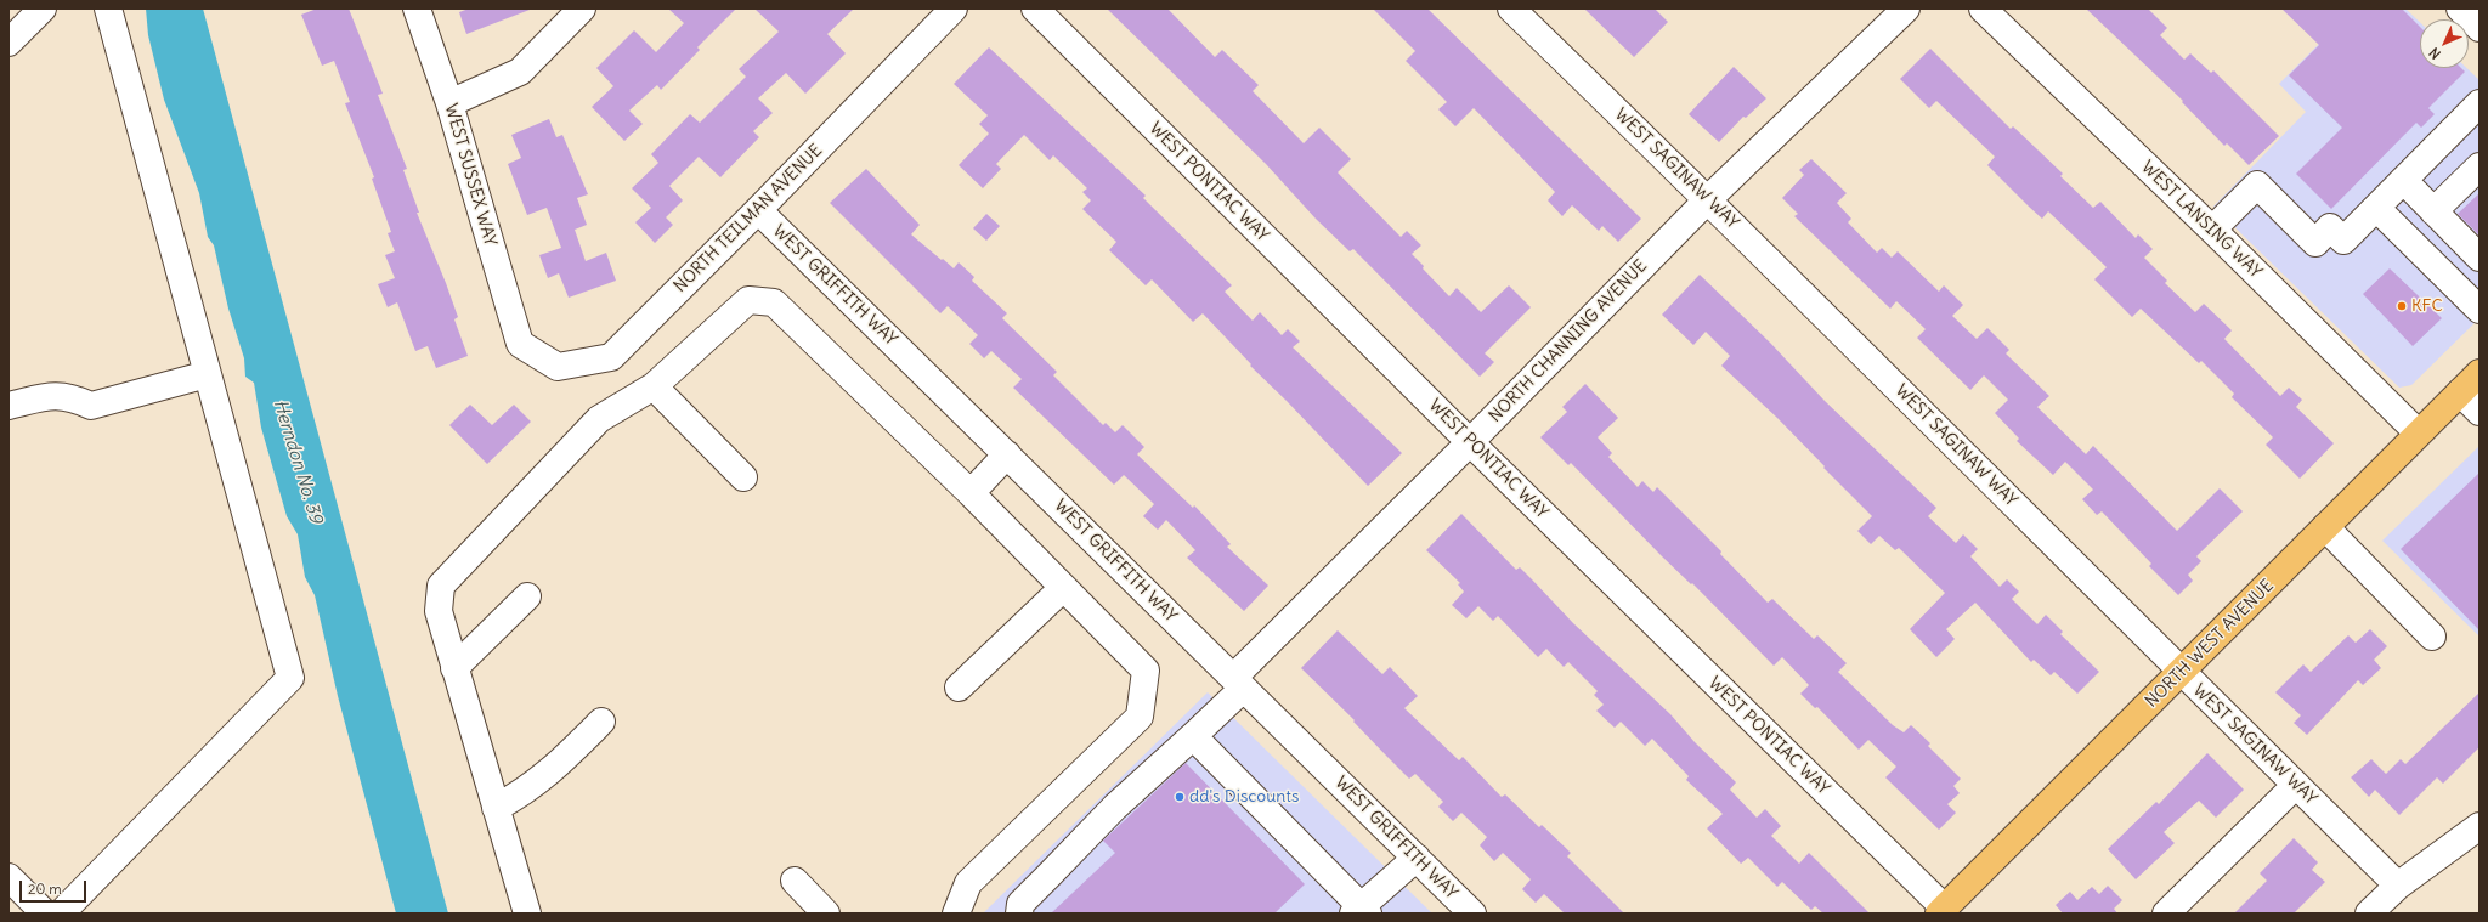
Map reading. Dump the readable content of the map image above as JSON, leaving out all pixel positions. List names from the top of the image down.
{
  "streets": {
    "main road": ["NORTH WEST AVENUE"],
    "street": [
      "WEST SAGINAW WAY",
      "WEST SUSSEX WAY",
      "WEST PONTIAC WAY",
      "NORTH TEILMAN AVENUE",
      "WEST LANSING WAY",
      "WEST GRIFFITH WAY",
      "NORTH CHANNING AVENUE"
    ]
  },
  "crossings": [
    ["WEST SAGINAW WAY", "NORTH CHANNING AVENUE"],
    ["WEST SAGINAW WAY", "NORTH WEST AVENUE"],
    ["WEST SUSSEX WAY", "NORTH TEILMAN AVENUE"],
    ["WEST PONTIAC WAY", "NORTH CHANNING AVENUE"],
    ["WEST PONTIAC WAY", "NORTH WEST AVENUE"],
    ["NORTH TEILMAN AVENUE", "WEST GRIFFITH WAY"],
    ["WEST LANSING WAY", "NORTH WEST AVENUE"],
    ["WEST GRIFFITH WAY", "NORTH CHANNING AVENUE"]
  ],
  "water": ["Herndon No. 39"],
  "places": ["KFC", "dd's Discounts"],
  "scale_bar": "20 m",
  "north": "bottom left"
}
